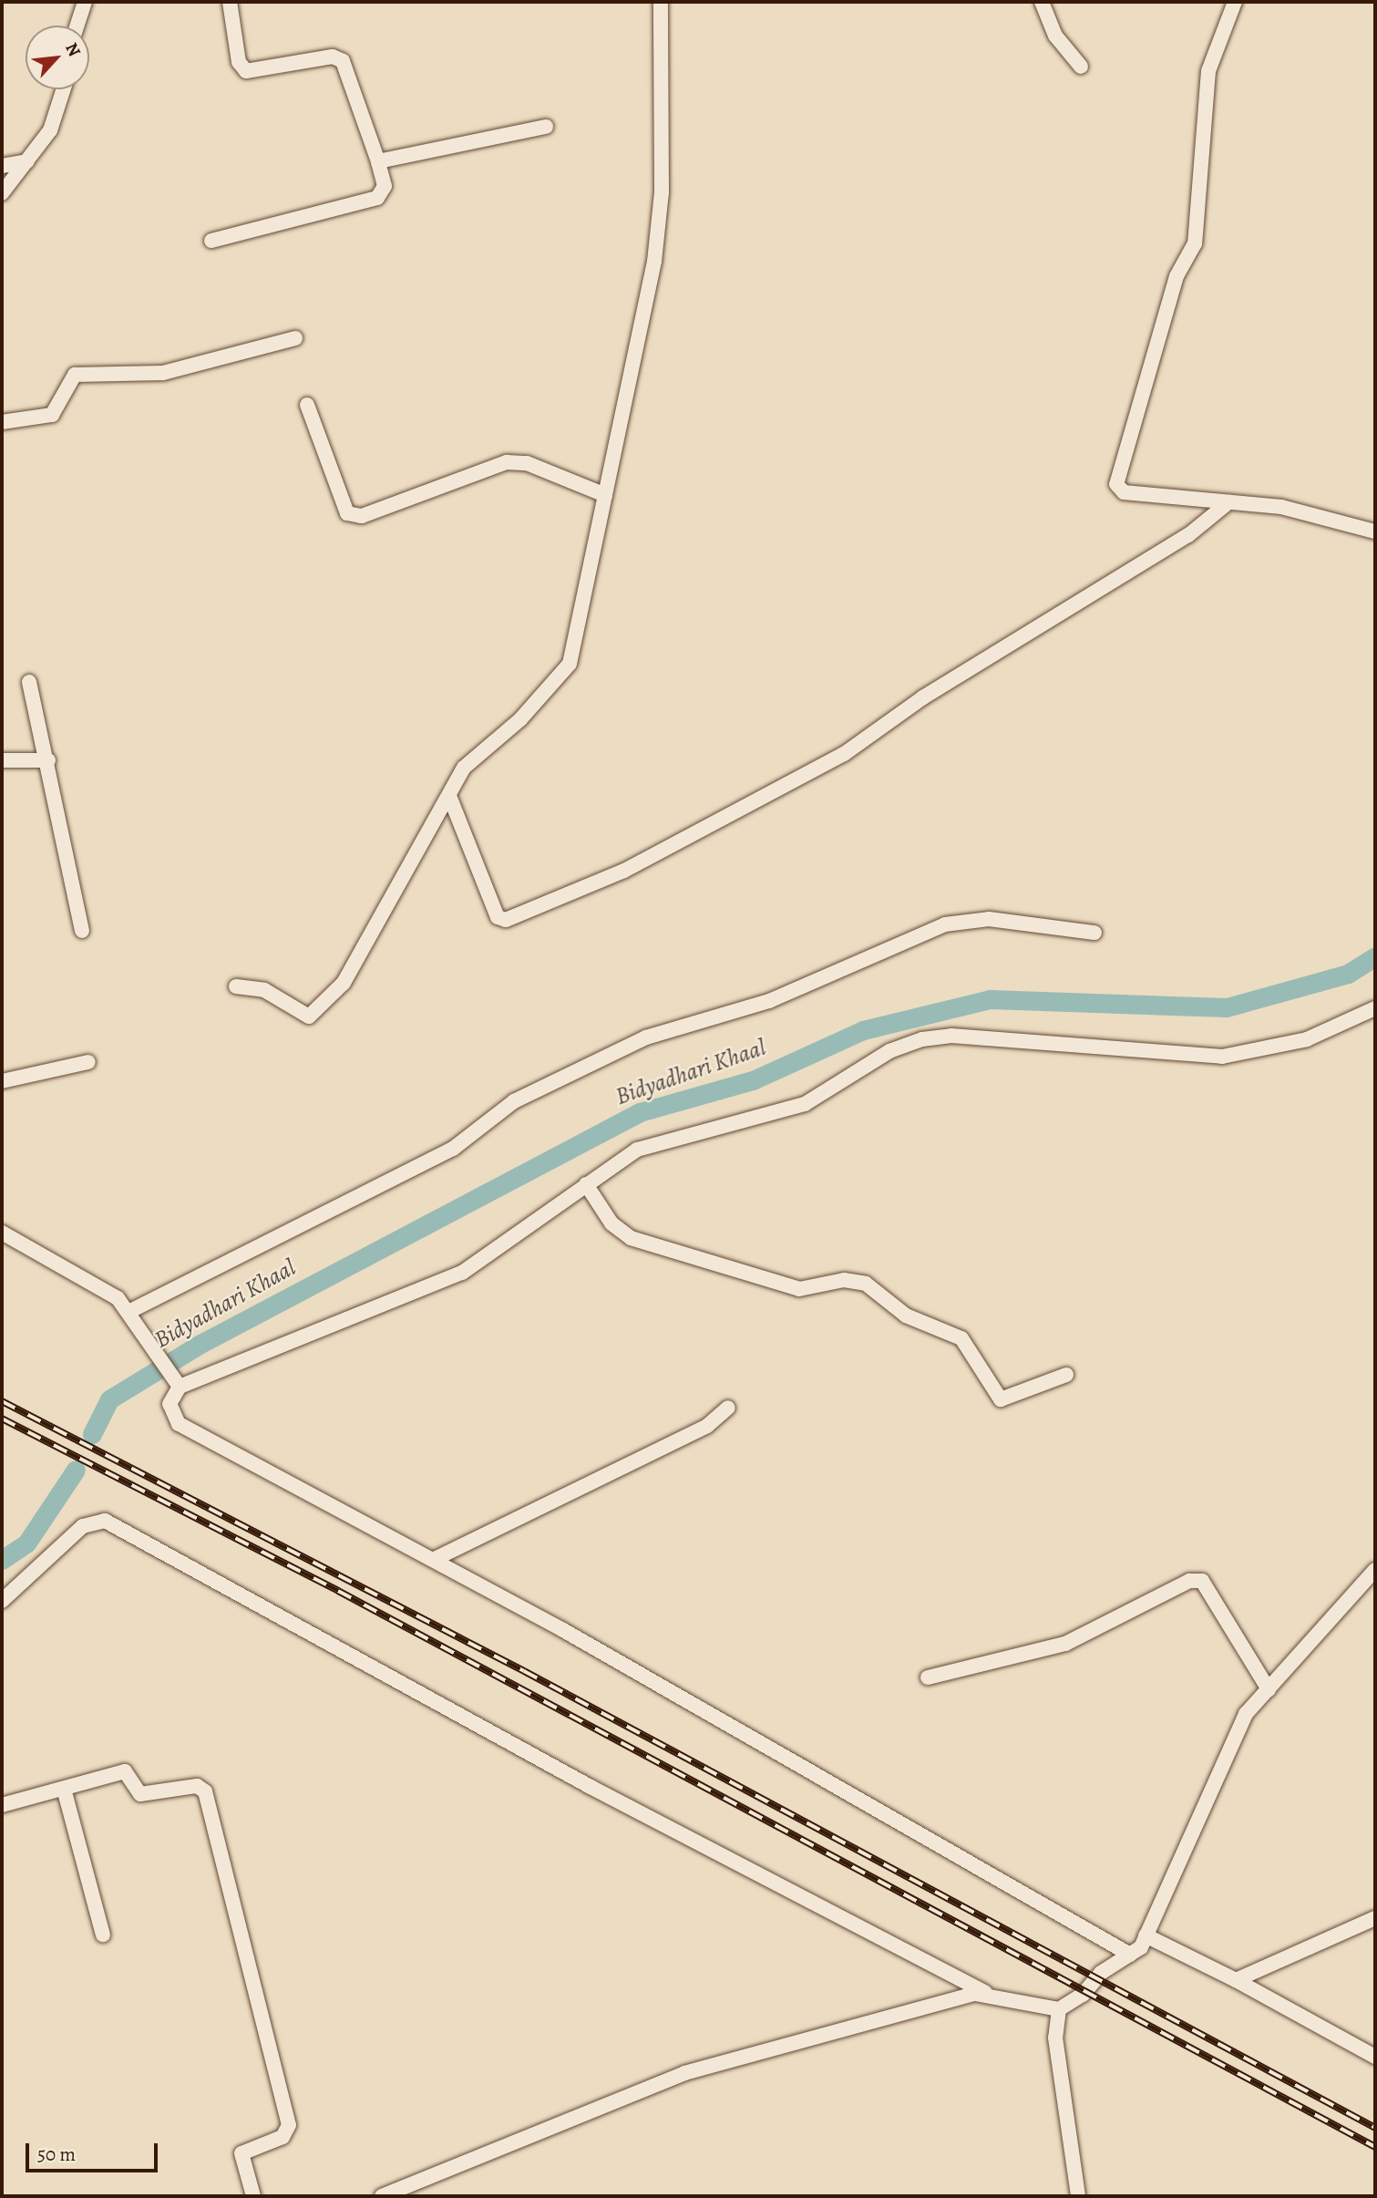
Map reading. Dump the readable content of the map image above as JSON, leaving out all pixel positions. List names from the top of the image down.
{
  "water": ["Bidyadhari Khaal"],
  "scale_bar": "50 m",
  "north": "top right"
}
